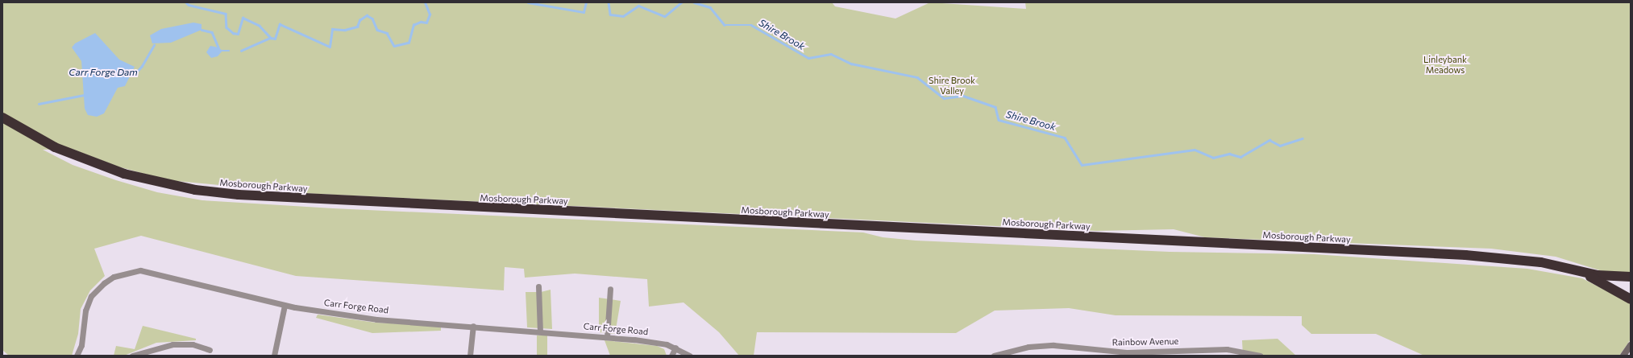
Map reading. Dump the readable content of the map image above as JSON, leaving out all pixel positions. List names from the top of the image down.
{
  "streets": {
    "highway": ["Mosborough Parkway"],
    "street": ["Carr Forge Road", "Rainbow Avenue"]
  },
  "water": ["Shire Brook", "Carr Forge Dam"],
  "parks": ["Linleybank Meadows", "Shire Brook Valley"]
}
